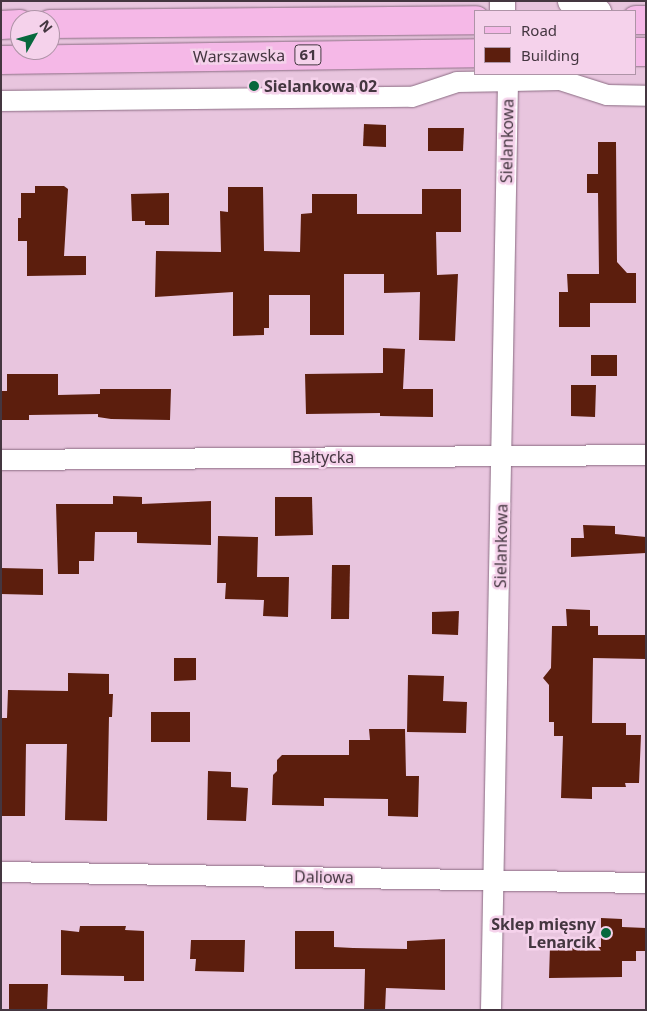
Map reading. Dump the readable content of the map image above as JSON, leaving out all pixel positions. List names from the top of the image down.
{
  "streets": {
    "main road": ["61", "Warszawska"],
    "street": ["Sielankowa", "Bałtycka", "Daliowa"]
  },
  "crossings": [
    ["Sielankowa", "Bałtycka"],
    ["Sielankowa", "Daliowa"]
  ],
  "places": ["Sielankowa 02", "Sklep mięsny Lenarcik"],
  "legend": ["Road", "Building"],
  "north": "top right"
}
